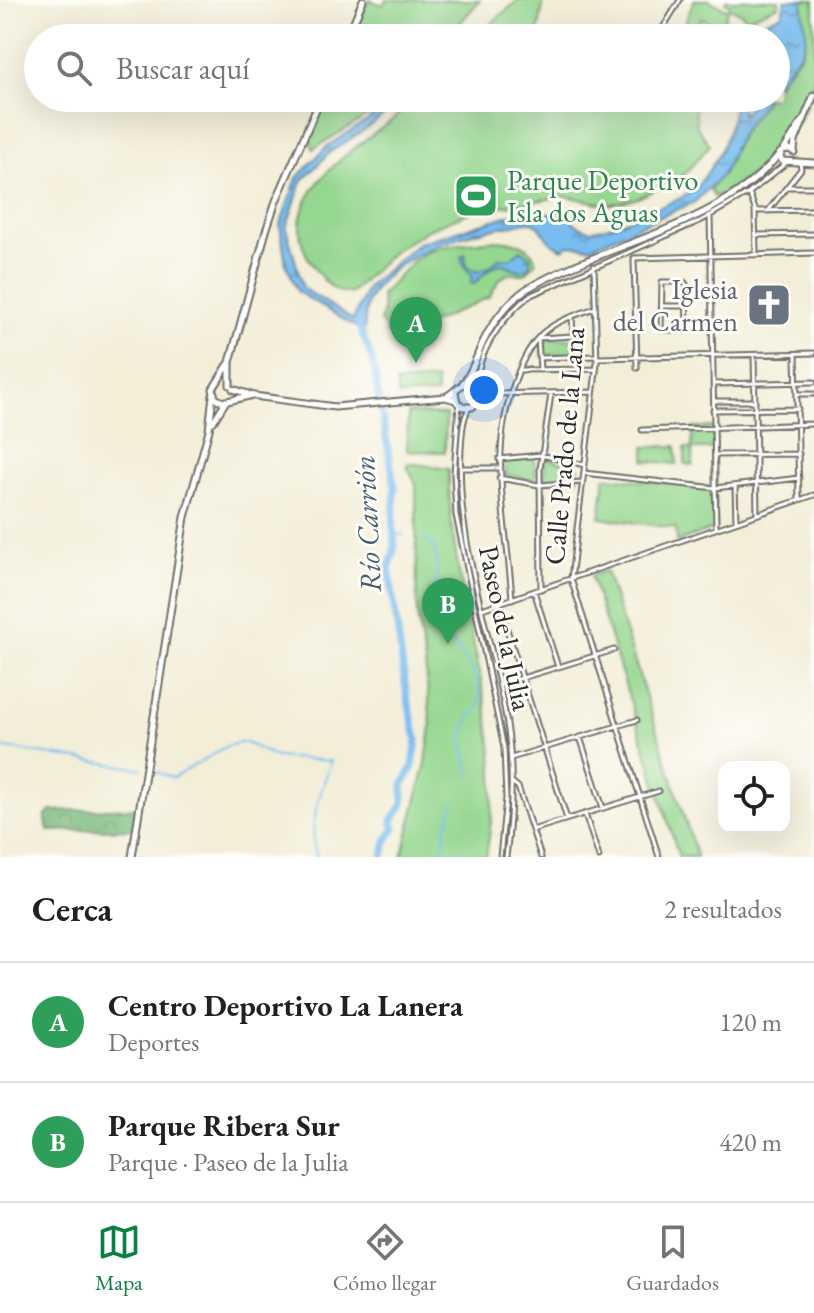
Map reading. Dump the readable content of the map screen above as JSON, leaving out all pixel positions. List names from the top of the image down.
{
  "streets": {
    "street": ["Calle Prado de la Lana", "Paseo de la Julia"]
  },
  "water": ["Río Carrión"],
  "places": {
    "sports": ["Parque Deportivo Isla dos Aguas"],
    "church": ["Iglesia del Carmen"]
  },
  "page": {
    "search": "Buscar aquí",
    "pins": ["A", "B"],
    "heading": ["Cerca", "2 resultados"],
    "list": [
      {
        "mark": "A",
        "name": "Centro Deportivo La Lanera",
        "note": "Deportes",
        "value": "120 m"
      },
      {
        "mark": "B",
        "name": "Parque Ribera Sur",
        "note": "Parque · Paseo de la Julia",
        "value": "420 m"
      }
    ],
    "nav": ["Mapa", "Cómo llegar", "Guardados"]
  }
}
